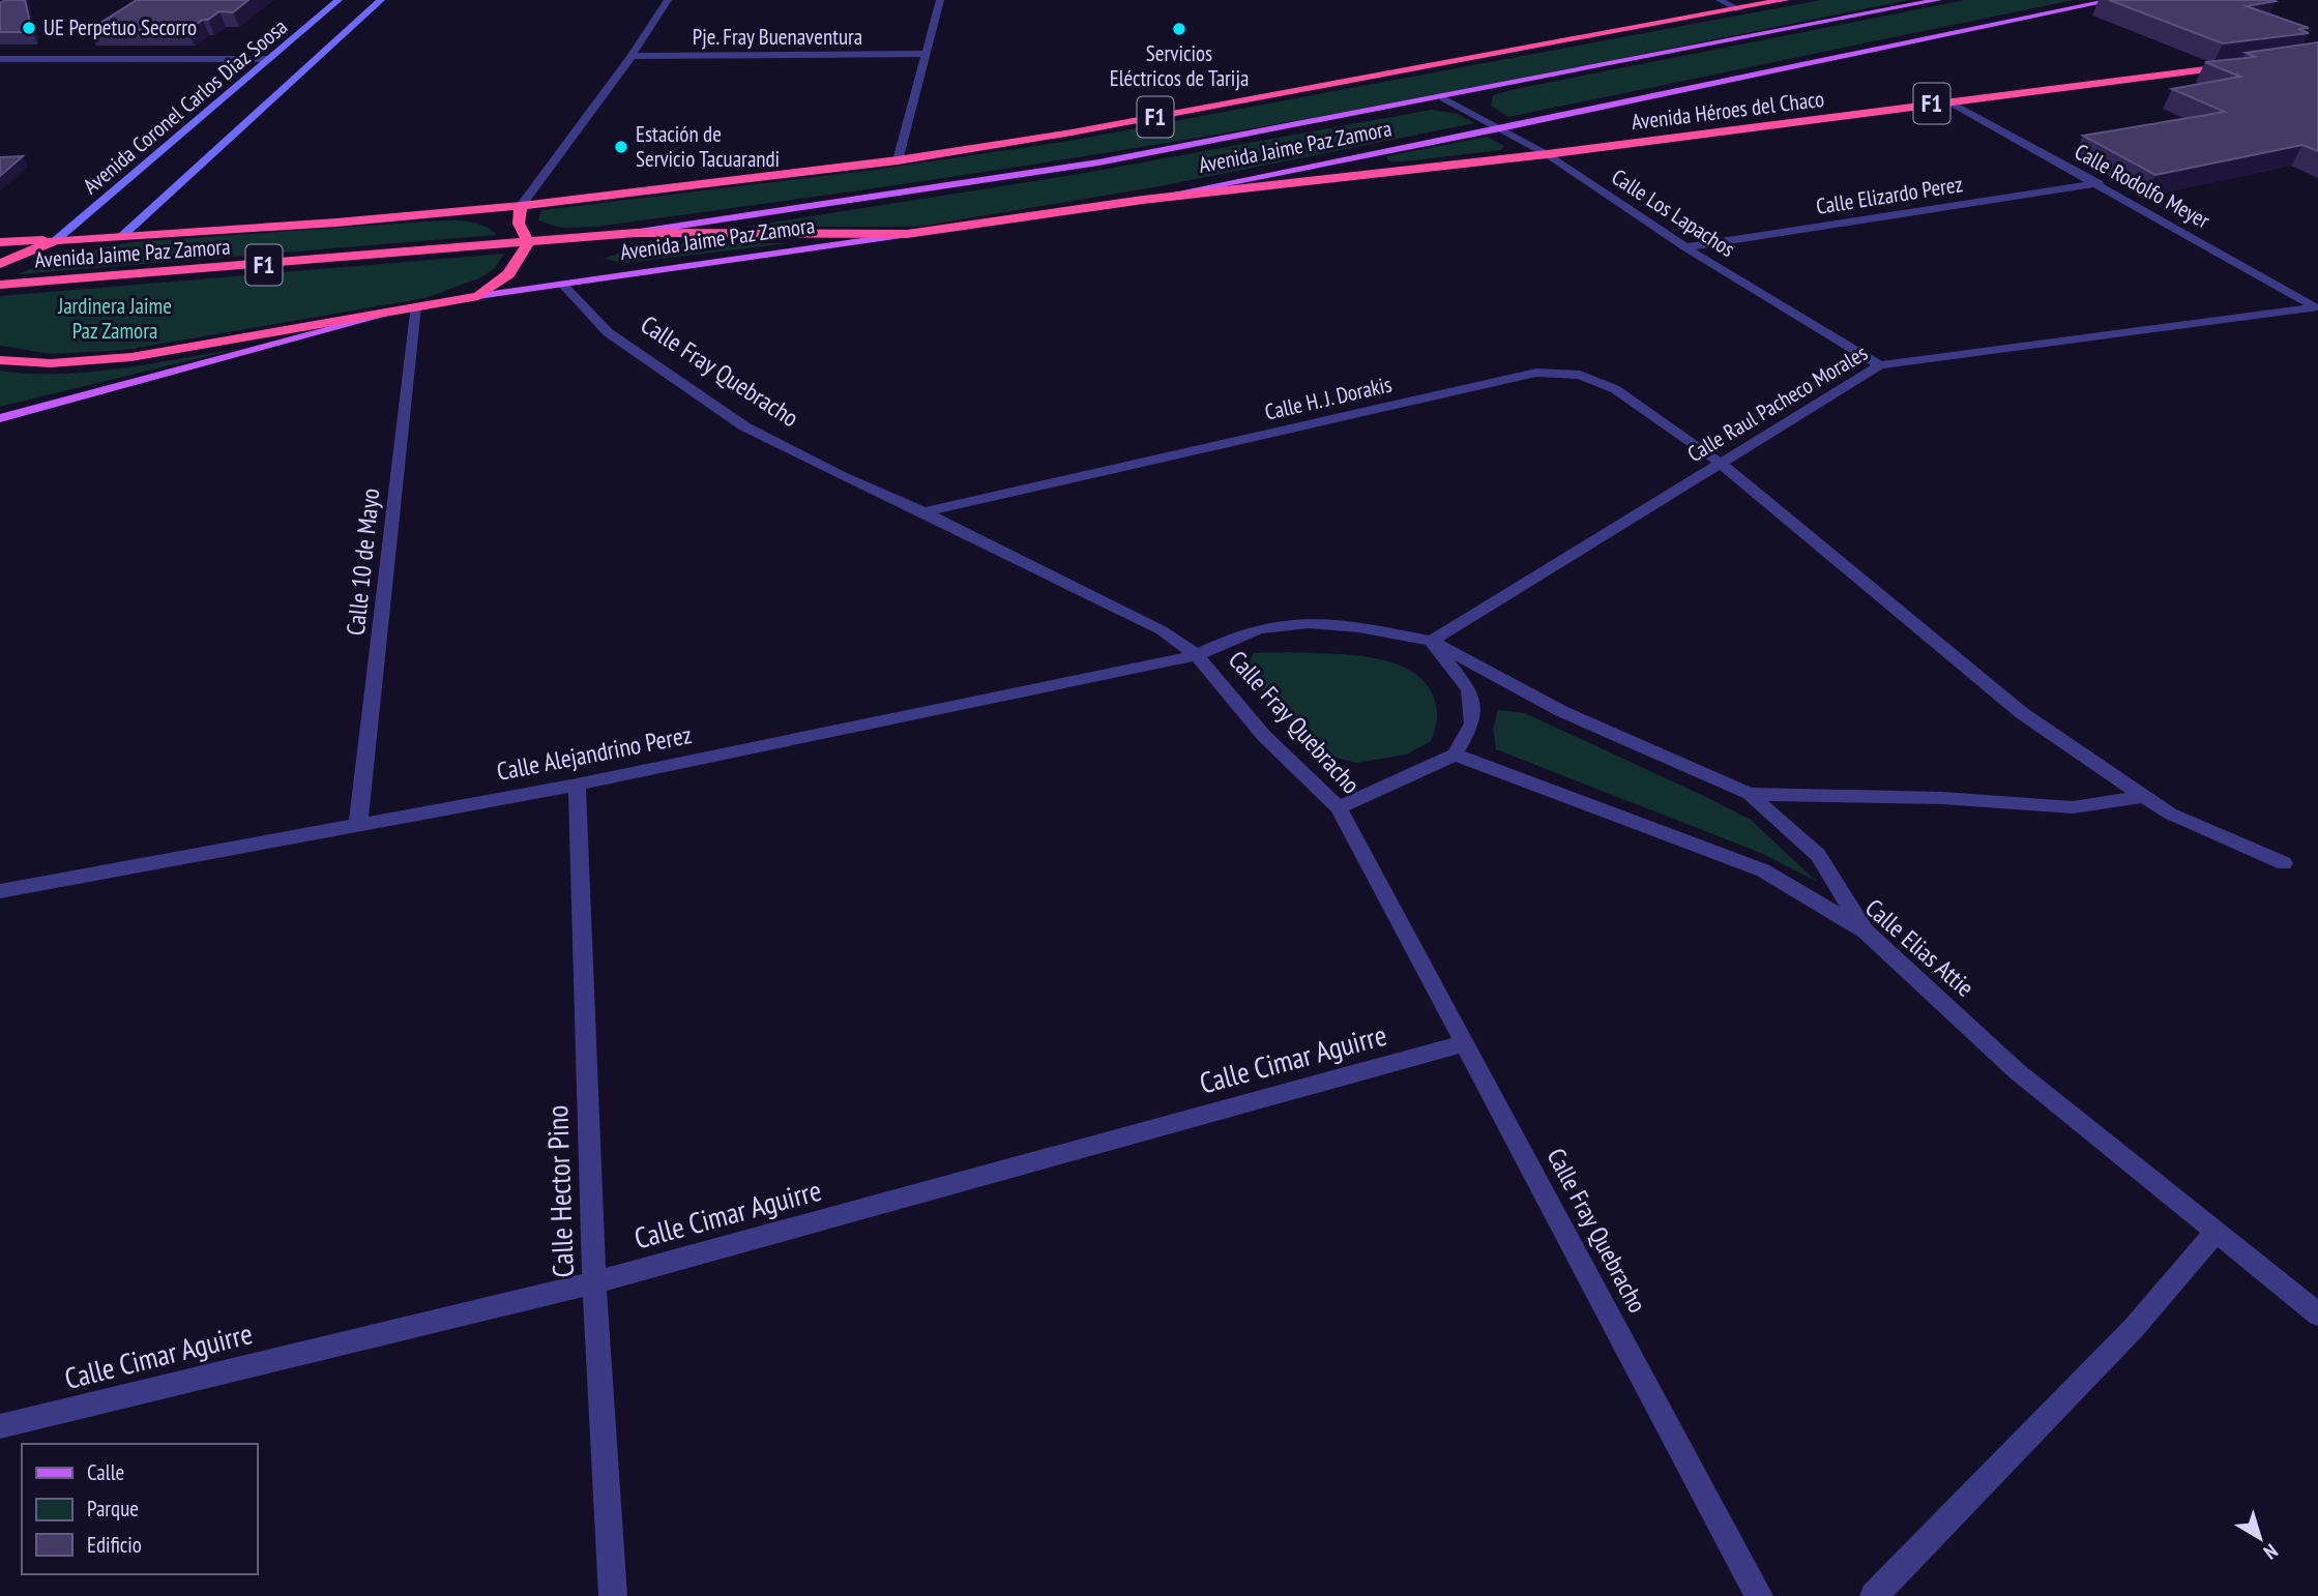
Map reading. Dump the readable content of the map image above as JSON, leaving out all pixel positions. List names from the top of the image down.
{
  "streets": {
    "highway": ["F1", "Avenida Héroes del Chaco", "Avenida Jaime Paz Zamora"],
    "main road": ["Avenida Coronel Carlos Diaz Soosa"],
    "street": [
      "Pje. Fray Buenaventura",
      "Calle Rodolfo Meyer",
      "Calle Elizardo Perez",
      "Calle Los Lapachos",
      "Calle Fray Quebracho",
      "Calle H. J. Dorakis",
      "Calle Raul Pacheco Morales",
      "Calle 10 de Mayo",
      "Calle Alejandrino Perez",
      "Calle Elias Attie",
      "Calle Cimar Aguirre",
      "Calle Hector Pino"
    ]
  },
  "crossings": [
    ["F1", "Avenida Coronel Carlos Diaz Soosa"],
    ["F1", "Avenida Jaime Paz Zamora"],
    ["Avenida Coronel Carlos Diaz Soosa", "Avenida Jaime Paz Zamora"],
    ["Avenida Héroes del Chaco", "Avenida Jaime Paz Zamora"],
    ["Avenida Héroes del Chaco", "Calle Rodolfo Meyer"],
    ["Avenida Héroes del Chaco", "Calle Los Lapachos"],
    ["Avenida Jaime Paz Zamora", "Calle Los Lapachos"],
    ["Avenida Jaime Paz Zamora", "Calle Fray Quebracho"],
    ["Avenida Jaime Paz Zamora", "Calle 10 de Mayo"],
    ["Calle Rodolfo Meyer", "Calle Elizardo Perez"],
    ["Calle Rodolfo Meyer", "Calle Raul Pacheco Morales"],
    ["Calle Elizardo Perez", "Calle Los Lapachos"],
    ["Calle Los Lapachos", "Calle Raul Pacheco Morales"],
    ["Calle Fray Quebracho", "Calle H. J. Dorakis"],
    ["Calle Fray Quebracho", "Calle Alejandrino Perez"],
    ["Calle Fray Quebracho", "Calle Cimar Aguirre"],
    ["Calle H. J. Dorakis", "Calle Raul Pacheco Morales"],
    ["Calle Raul Pacheco Morales", "Calle Alejandrino Perez"],
    ["Calle 10 de Mayo", "Calle Alejandrino Perez"],
    ["Calle Alejandrino Perez", "Calle Hector Pino"],
    ["Calle Cimar Aguirre", "Calle Hector Pino"]
  ],
  "parks": ["Jardinera Jaime Paz Zamora"],
  "places": ["UE Perpetuo Secorro", "Servicios Eléctricos de Tarija", "Estación de Servicio Tacuarandi"],
  "legend": ["Calle", "Parque", "Edificio"],
  "north": "bottom right"
}
